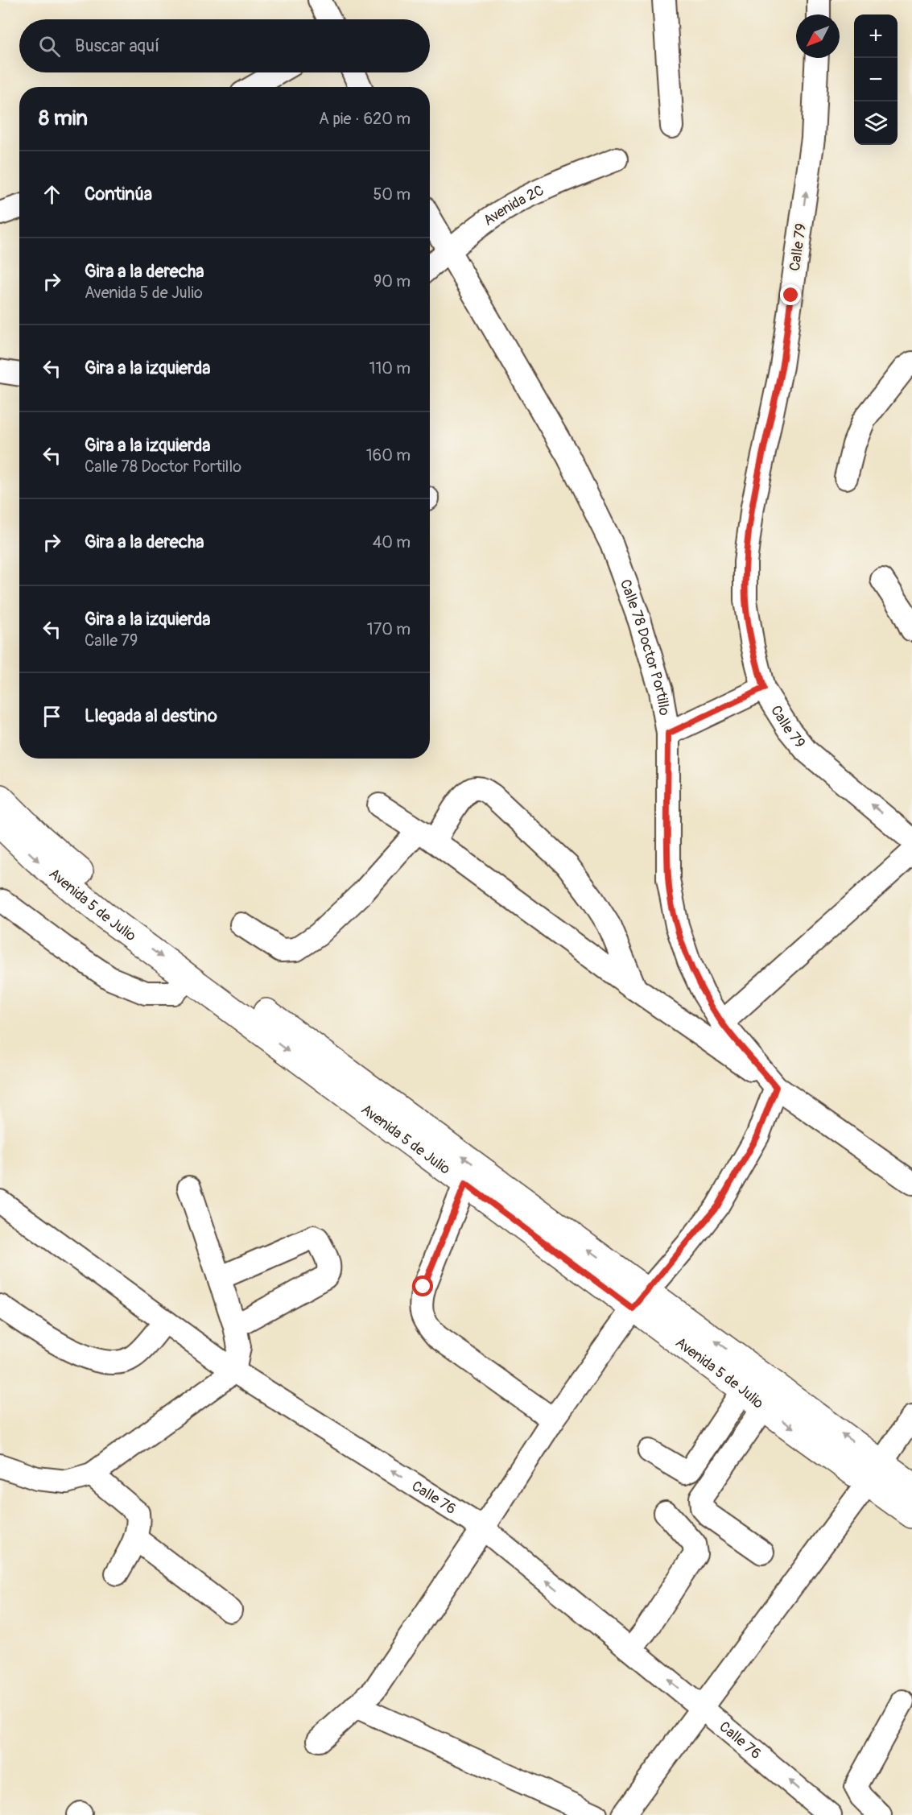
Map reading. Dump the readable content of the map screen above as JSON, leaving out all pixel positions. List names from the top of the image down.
{
  "streets": {
    "main road": ["Avenida 5 de Julio"],
    "street": [
      "Avenida 2C",
      "Calle 79",
      "Calle 78 Doctor Portillo",
      "Calle 76"
    ]
  },
  "crossings": [
    ["Avenida 2C", "Calle 78 Doctor Portillo"]
  ],
  "one_way": ["Calle 79"],
  "north": "bottom left",
  "page": {
    "map_buttons": ["+", "−"],
    "search": "Buscar aquí",
    "heading": ["8 min", "A pie · 620 m"],
    "list": [
      ["Continúa", "50 m"],
      ["Gira a la derecha", "Avenida 5 de Julio", "90 m"],
      ["Gira a la izquierda", "110 m"],
      ["Gira a la izquierda", "Calle 78 Doctor Portillo", "160 m"],
      ["Gira a la derecha", "40 m"],
      ["Gira a la izquierda", "Calle 79", "170 m"],
      "Llegada al destino"
    ]
  }
}
